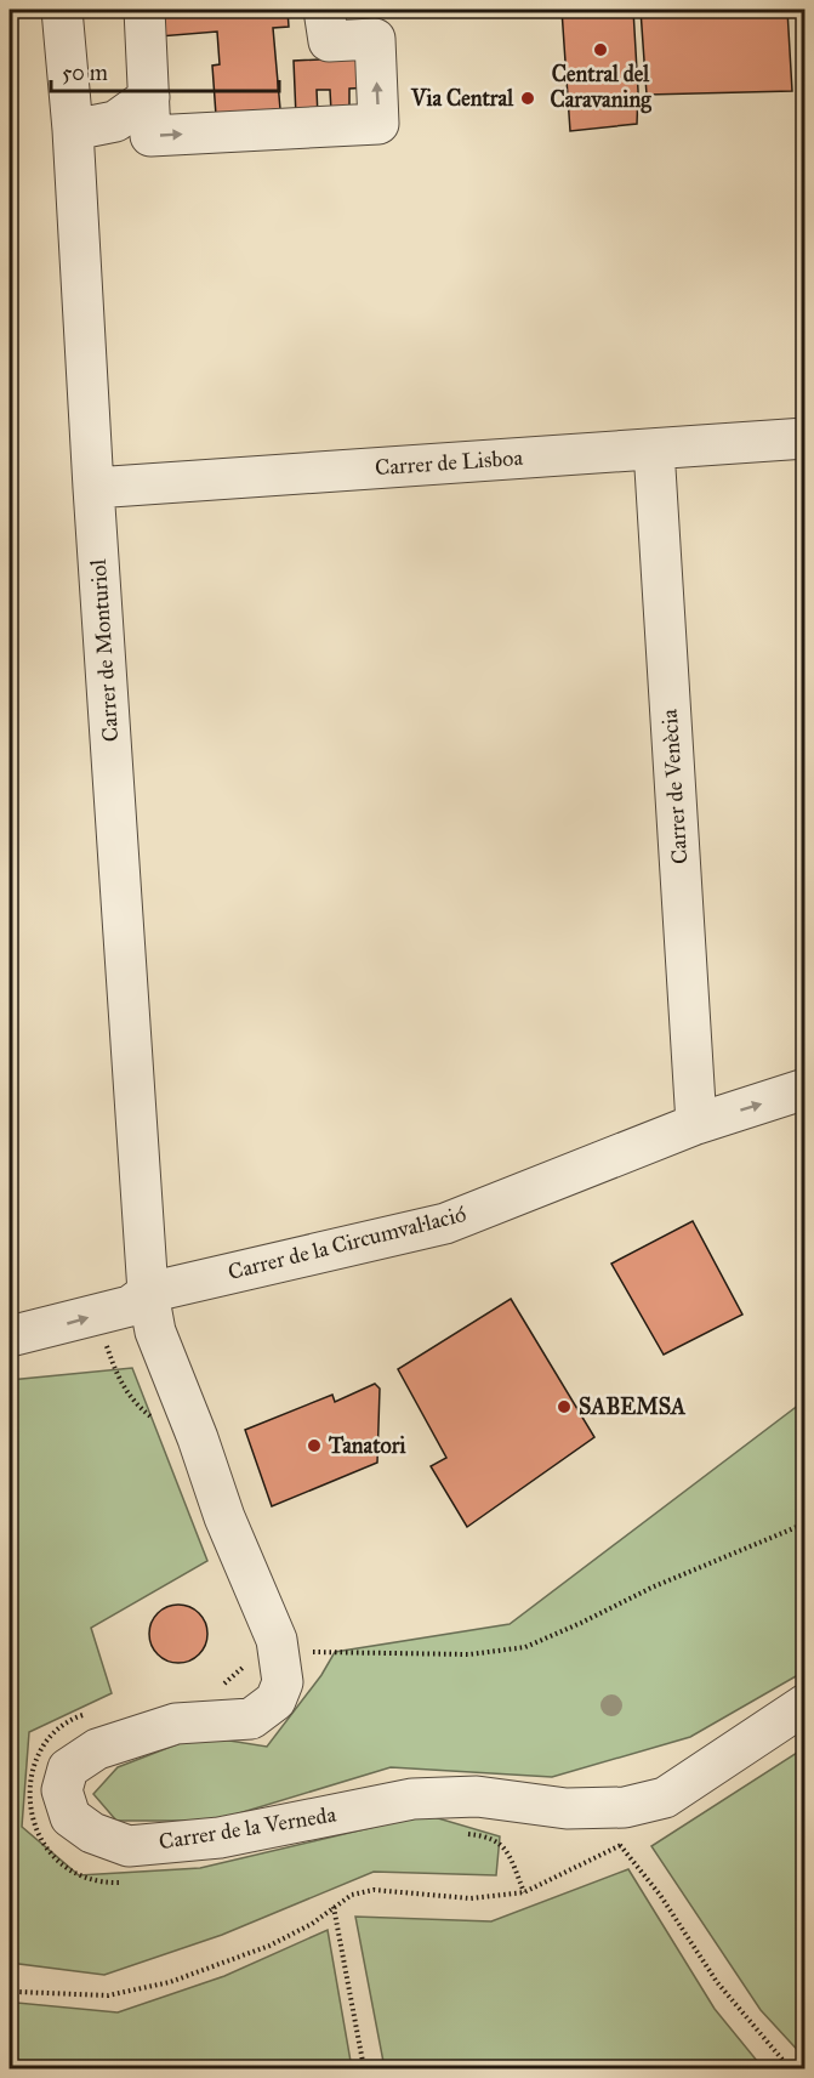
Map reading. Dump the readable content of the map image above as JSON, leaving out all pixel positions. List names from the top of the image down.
{
  "streets": {
    "street": [
      "Carrer de Lisboa",
      "Carrer de Monturiol",
      "Carrer de Venècia",
      "Carrer de la Circumval·lació",
      "Carrer de la Verneda"
    ]
  },
  "crossings": [
    ["Carrer de Lisboa", "Carrer de Monturiol"],
    ["Carrer de Lisboa", "Carrer de Venècia"],
    ["Carrer de Monturiol", "Carrer de la Circumval·lació"],
    ["Carrer de Monturiol", "Carrer de la Verneda"],
    ["Carrer de Venècia", "Carrer de la Circumval·lació"],
    ["Carrer de la Circumval·lació", "Carrer de la Verneda"]
  ],
  "places": [
    "Central del Caravaning",
    "Via Central",
    "SABEMSA",
    "Tanatori"
  ],
  "scale_bar": "50 m"
}
